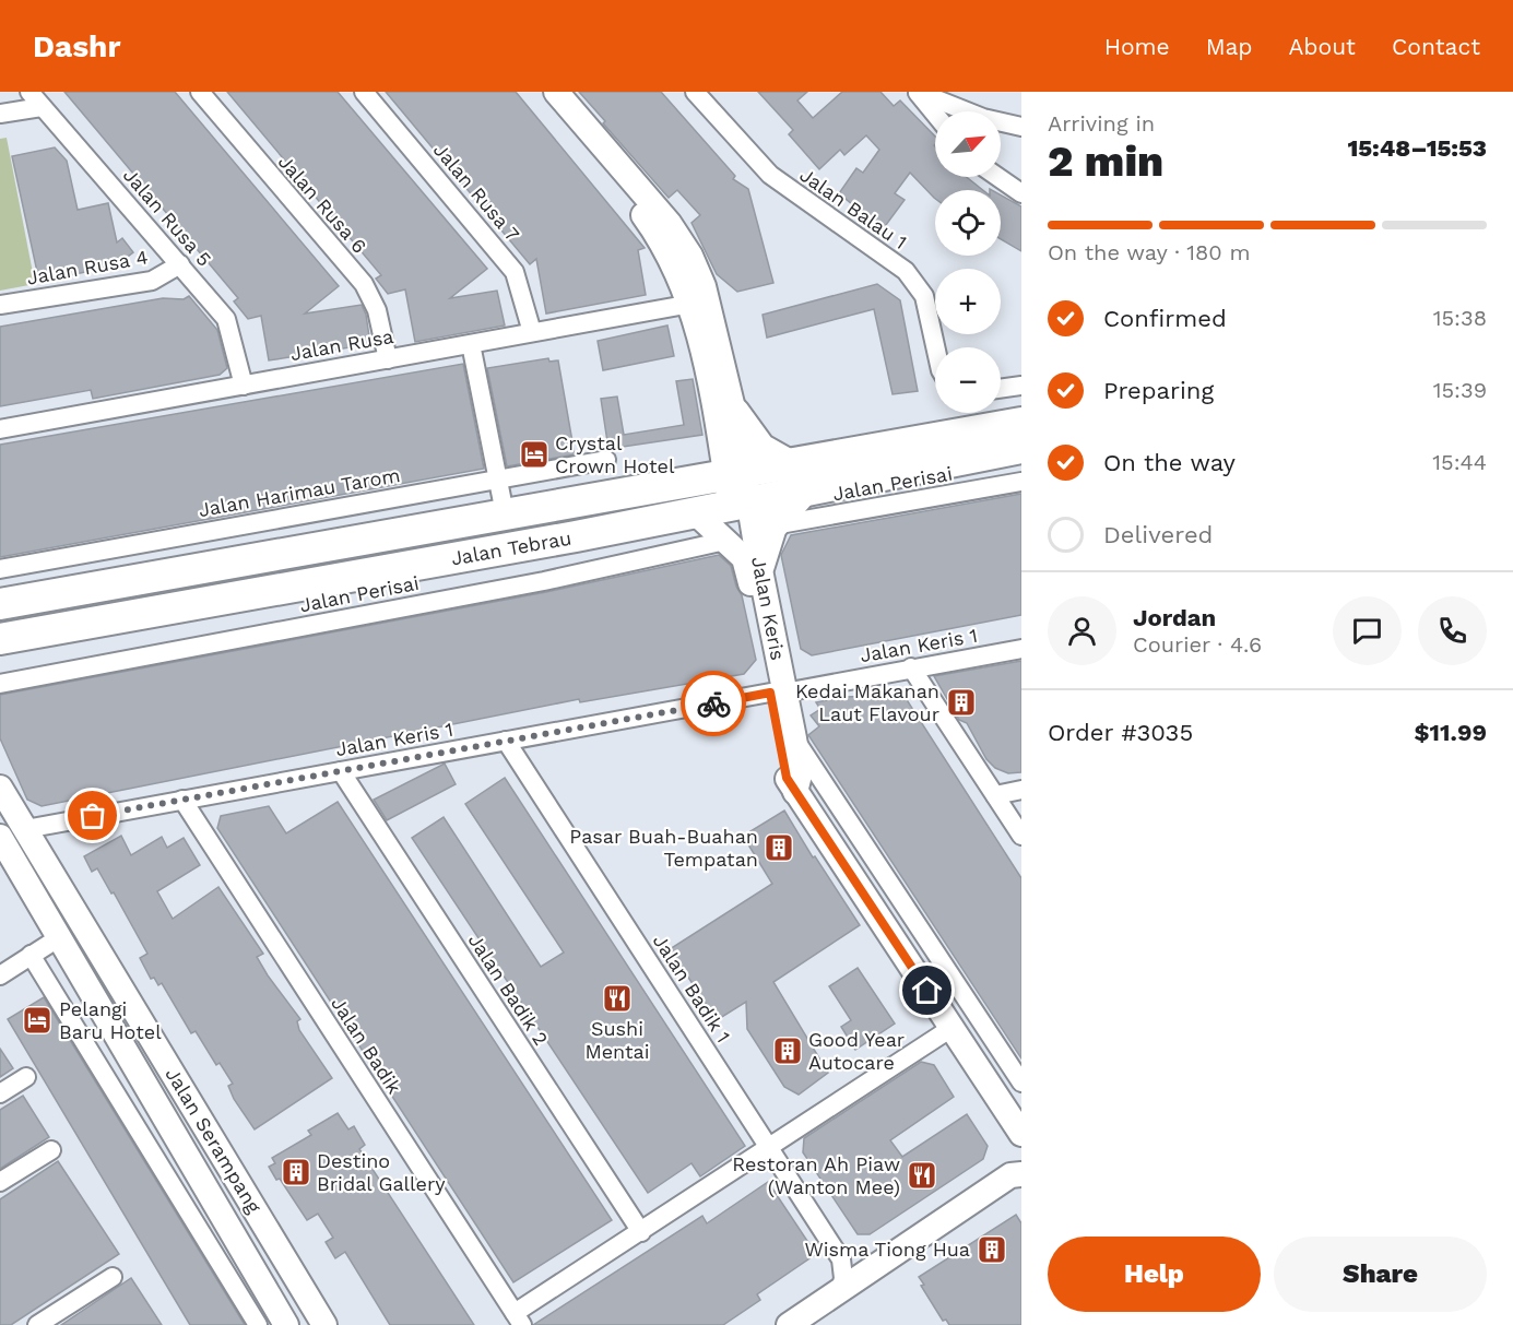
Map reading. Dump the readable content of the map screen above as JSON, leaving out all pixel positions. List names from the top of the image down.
{
  "streets": {
    "highway": ["Jalan Tebrau"],
    "street": [
      "Jalan Rusa 7",
      "Jalan Rusa 6",
      "Jalan Balau 1",
      "Jalan Rusa 5",
      "Jalan Rusa 4",
      "Jalan Rusa",
      "Jalan Perisai",
      "Jalan Harimau Tarom",
      "Jalan Keris",
      "Jalan Keris 1",
      "Jalan Badik 1",
      "Jalan Badik 2",
      "Jalan Badik",
      "Jalan Serampang"
    ]
  },
  "crossings": [
    ["Jalan Rusa 7", "Jalan Rusa"],
    ["Jalan Rusa 6", "Jalan Rusa"],
    ["Jalan Rusa 5", "Jalan Rusa 4"],
    ["Jalan Rusa 5", "Jalan Rusa"],
    ["Jalan Perisai", "Jalan Keris"],
    ["Jalan Tebrau", "Jalan Keris"],
    ["Jalan Keris", "Jalan Keris 1"],
    ["Jalan Keris", "Jalan Badik"],
    ["Jalan Keris 1", "Jalan Badik 1"],
    ["Jalan Keris 1", "Jalan Badik 2"],
    ["Jalan Keris 1", "Jalan Badik"],
    ["Jalan Keris 1", "Jalan Serampang"],
    ["Jalan Badik 1", "Jalan Badik"],
    ["Jalan Badik 2", "Jalan Badik"]
  ],
  "places": {
    "hotel": ["Crystal Crown Hotel", "Pelangi Baru Hotel"],
    "building": [
      "Kedai Makanan Laut Flavour",
      "Pasar Buah-Buahan Tempatan",
      "Good Year Autocare",
      "Destino Bridal Gallery",
      "Wisma Tiong Hua"
    ],
    "restaurant": ["Sushi Mentai", "Restoran Ah Piaw (Wanton Mee)"]
  },
  "north": "top right",
  "page": {
    "header": "Dashr",
    "nav": [
      "Home",
      "Map",
      "About",
      "Contact"
    ],
    "heading": ["2 min", "Arriving in", "15:48–15:53"],
    "panel": [
      "Jordan",
      "Courier · 4.6",
      "Order #3035",
      "$11.99"
    ],
    "map_buttons": ["+", "−"],
    "bar": "On the way · 180 m",
    "list": [
      ["Confirmed", "15:38"],
      ["Preparing", "15:39"],
      ["On the way", "15:44"],
      "Delivered"
    ],
    "buttons": ["Help", "Share"]
  }
}
